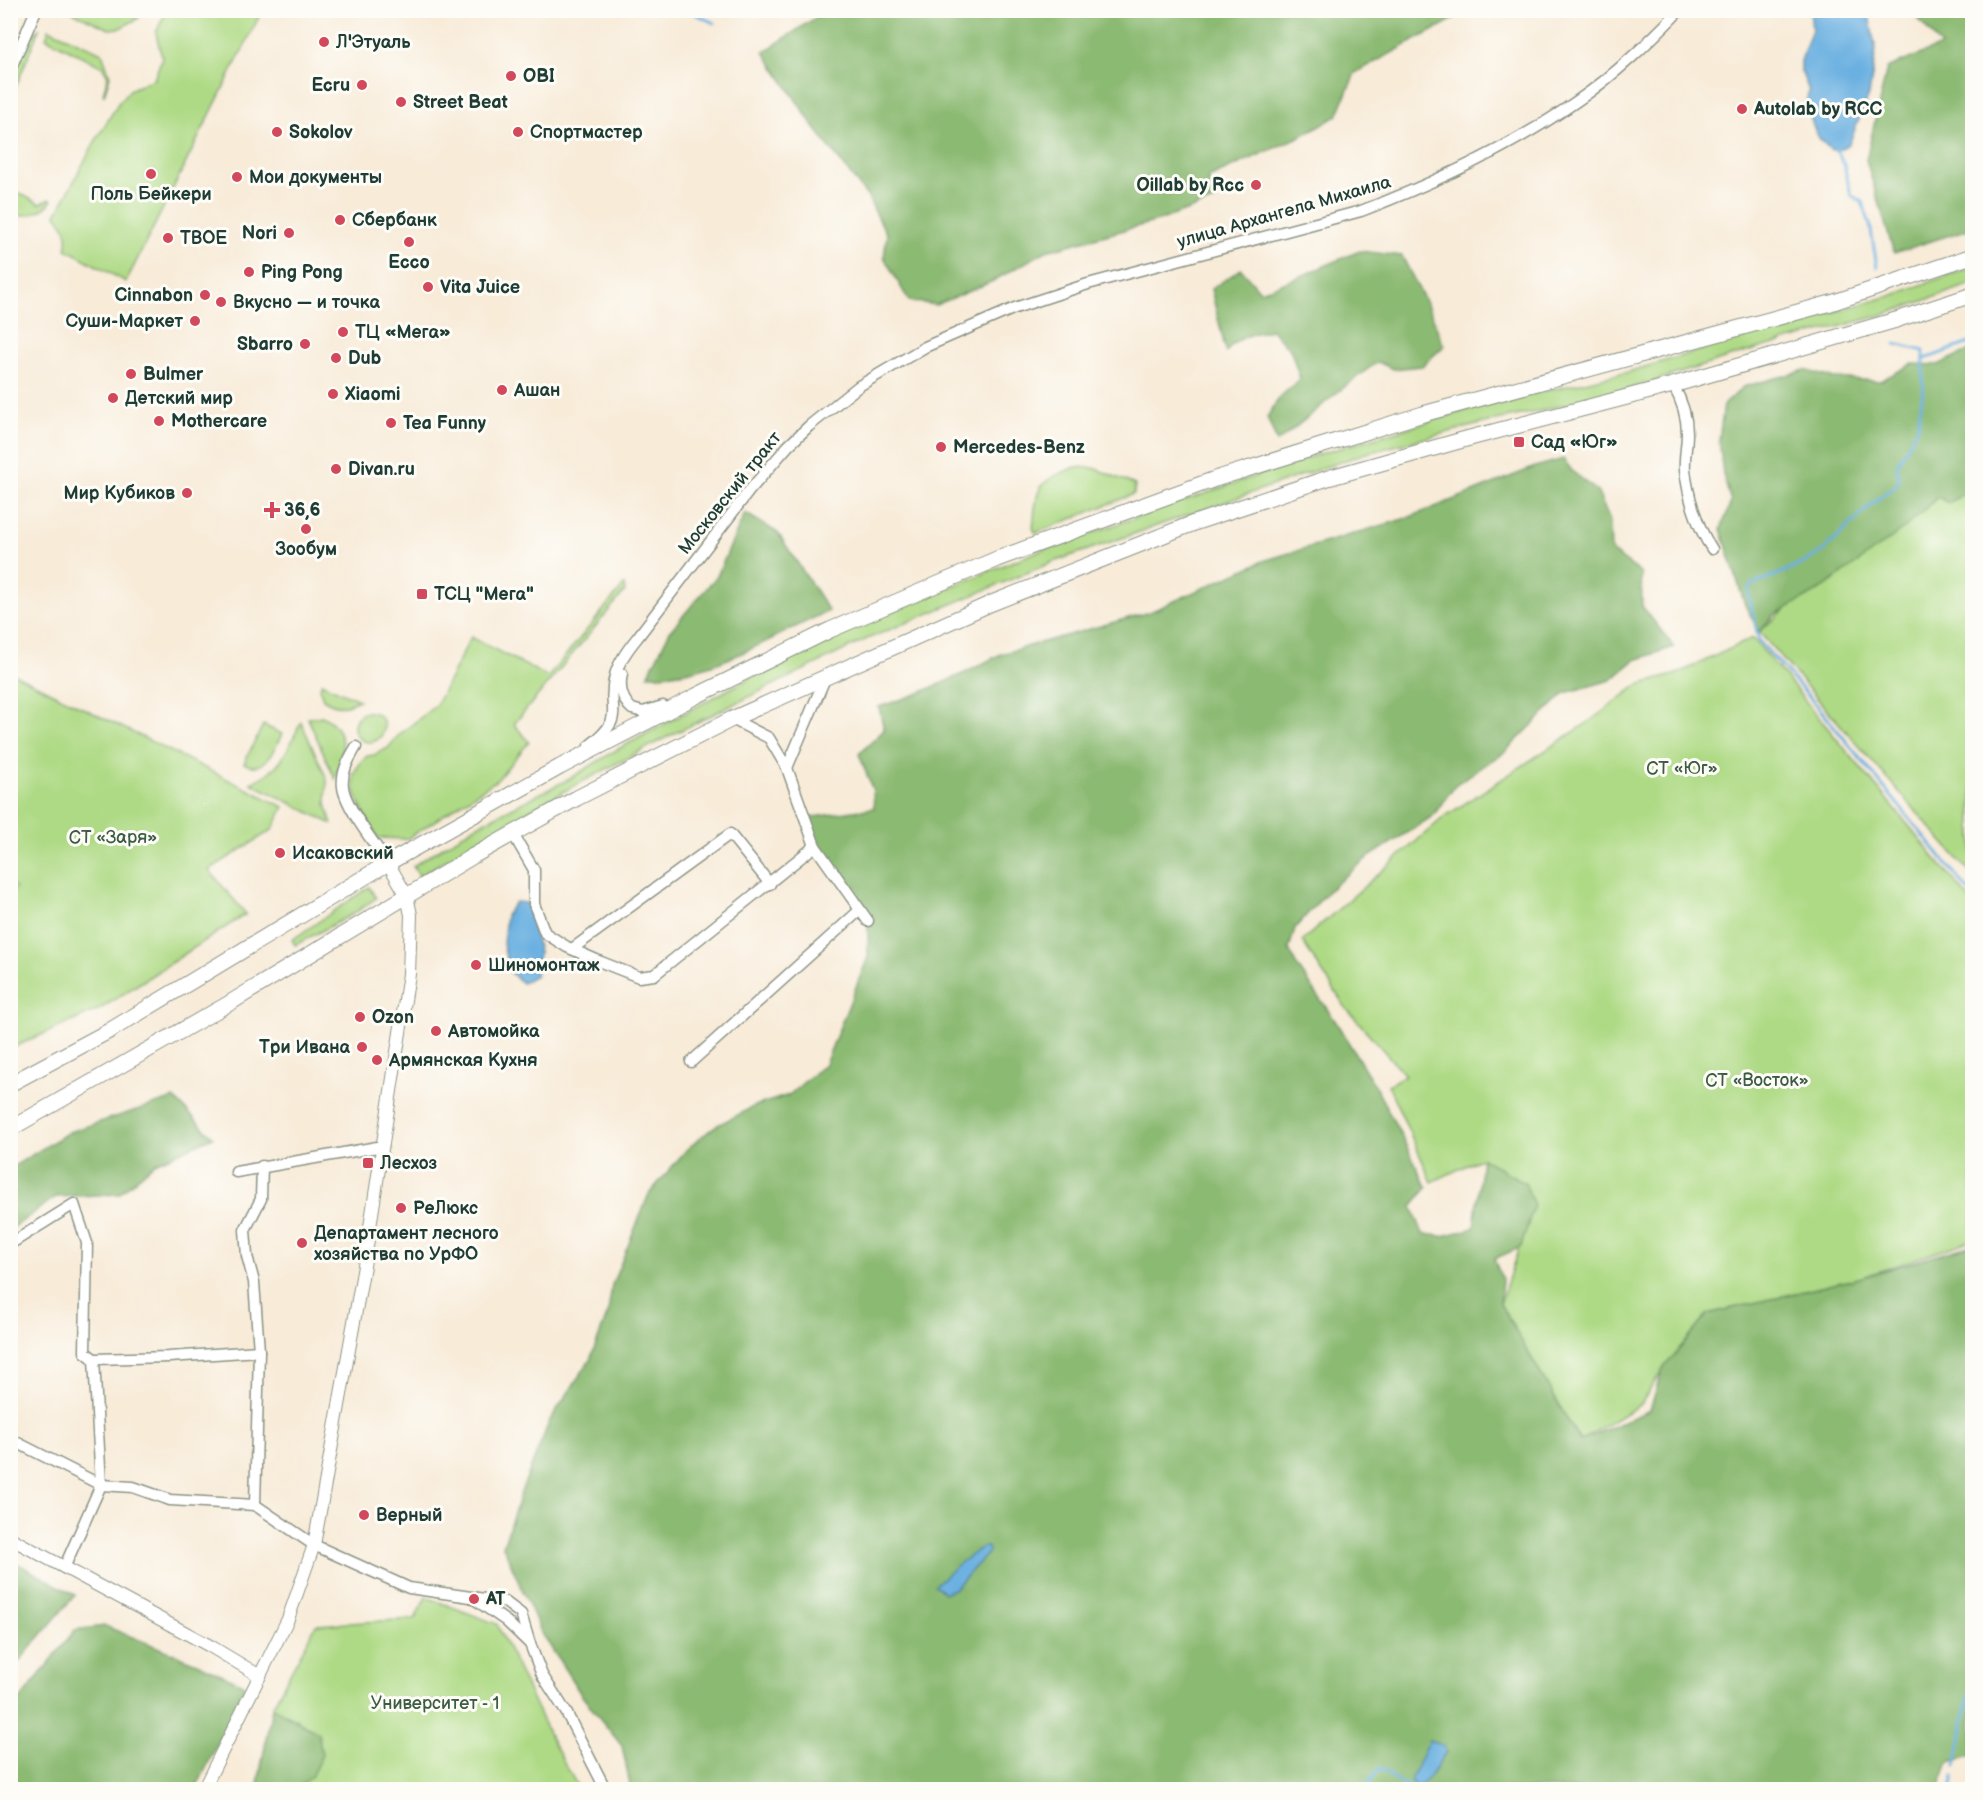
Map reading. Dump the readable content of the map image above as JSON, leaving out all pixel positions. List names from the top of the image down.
{
  "streets": {
    "street": ["улица Архангела Михаила", "Московский тракт"]
  },
  "crossings": [
    ["улица Архангела Михаила", "Московский тракт"]
  ],
  "parks": [
    "СТ «Юг»",
    "СТ «Заря»",
    "СТ «Восток»",
    "Университет - 1"
  ],
  "places": {
    "other": [
      "Л'Этуаль",
      "OBI",
      "Ecru",
      "Street Beat",
      "Autolab by RCC",
      "Sokolov",
      "Спортмастер",
      "Поль Бейкери",
      "Мои документы",
      "Oillab by Rcc",
      "Сбербанк",
      "Nori",
      "ТВОЕ",
      "Ecco",
      "Ping Pong",
      "Vita Juice",
      "Cinnabon",
      "Вкусно — и точка",
      "Суши-Маркет",
      "ТЦ «Мега»",
      "Sbarro",
      "Dub",
      "Bulmer",
      "Ашан",
      "Xiaomi",
      "Детский мир",
      "Mothercare",
      "Tea Funny",
      "Mercedes-Benz",
      "Divan.ru",
      "Мир Кубиков",
      "Зообум",
      "Исаковский",
      "Шиномонтаж",
      "Ozon",
      "Автомойка",
      "Три Ивана",
      "Армянская Кухня",
      "РеЛюкс",
      "Департамент лесного хозяйства по УрФО",
      "Верный",
      "AT"
    ],
    "transit": ["Сад «Юг»", "ТСЦ \"Мега\"", "Лесхоз"],
    "health": ["36,6"]
  }
}
